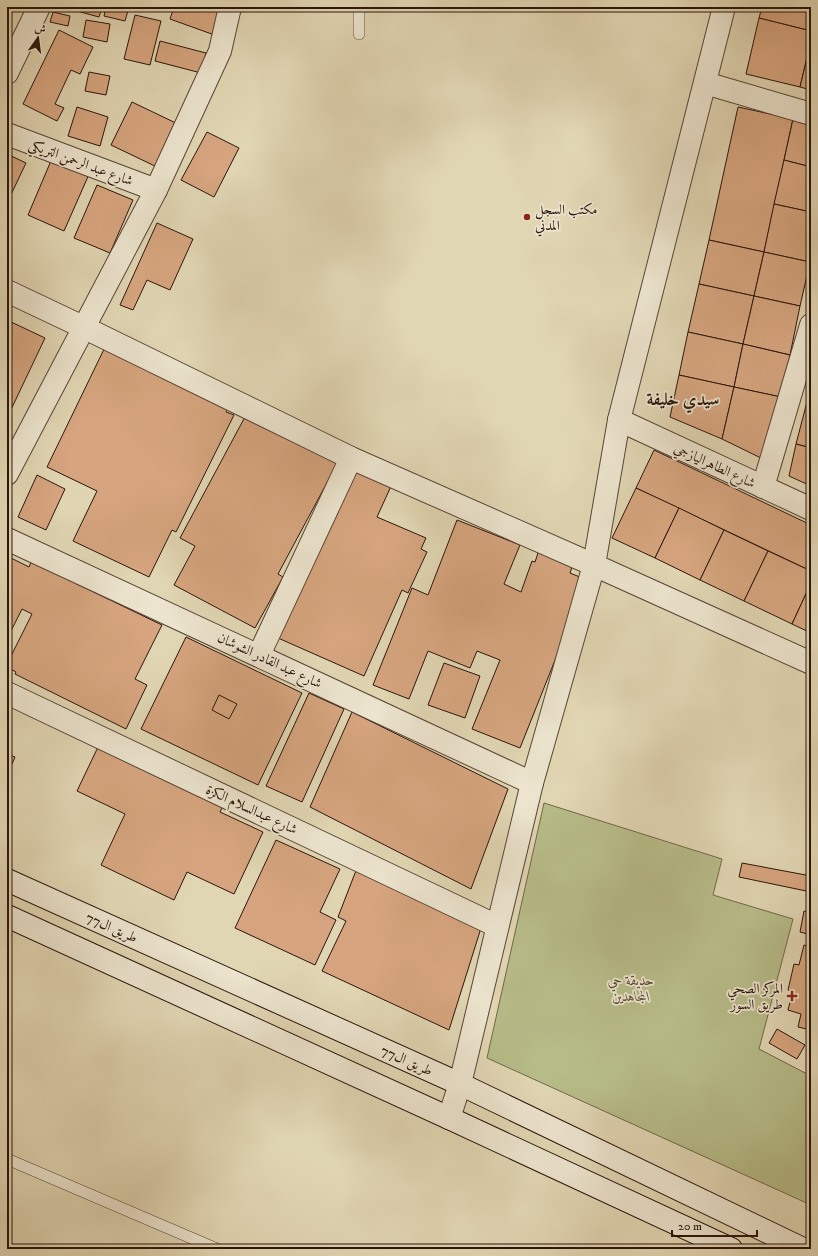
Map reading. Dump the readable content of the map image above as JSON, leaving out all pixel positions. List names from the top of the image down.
{
  "streets": {
    "street": [
      "شارع عبد الرحمن التريكي",
      "شارع الطاهراليازجي",
      "شارع عبد القادر الشوشان",
      "شارع عبدالسلام الكزة",
      "طريق ال77"
    ]
  },
  "districts": ["سيدي خليفة"],
  "parks": ["حديقة حي المجاهدين"],
  "places": {
    "other": ["مكتب السجل المدني"],
    "health": ["المركز الصحي طريق السور"]
  },
  "scale_bar": "20 m",
  "north": "top"
}
